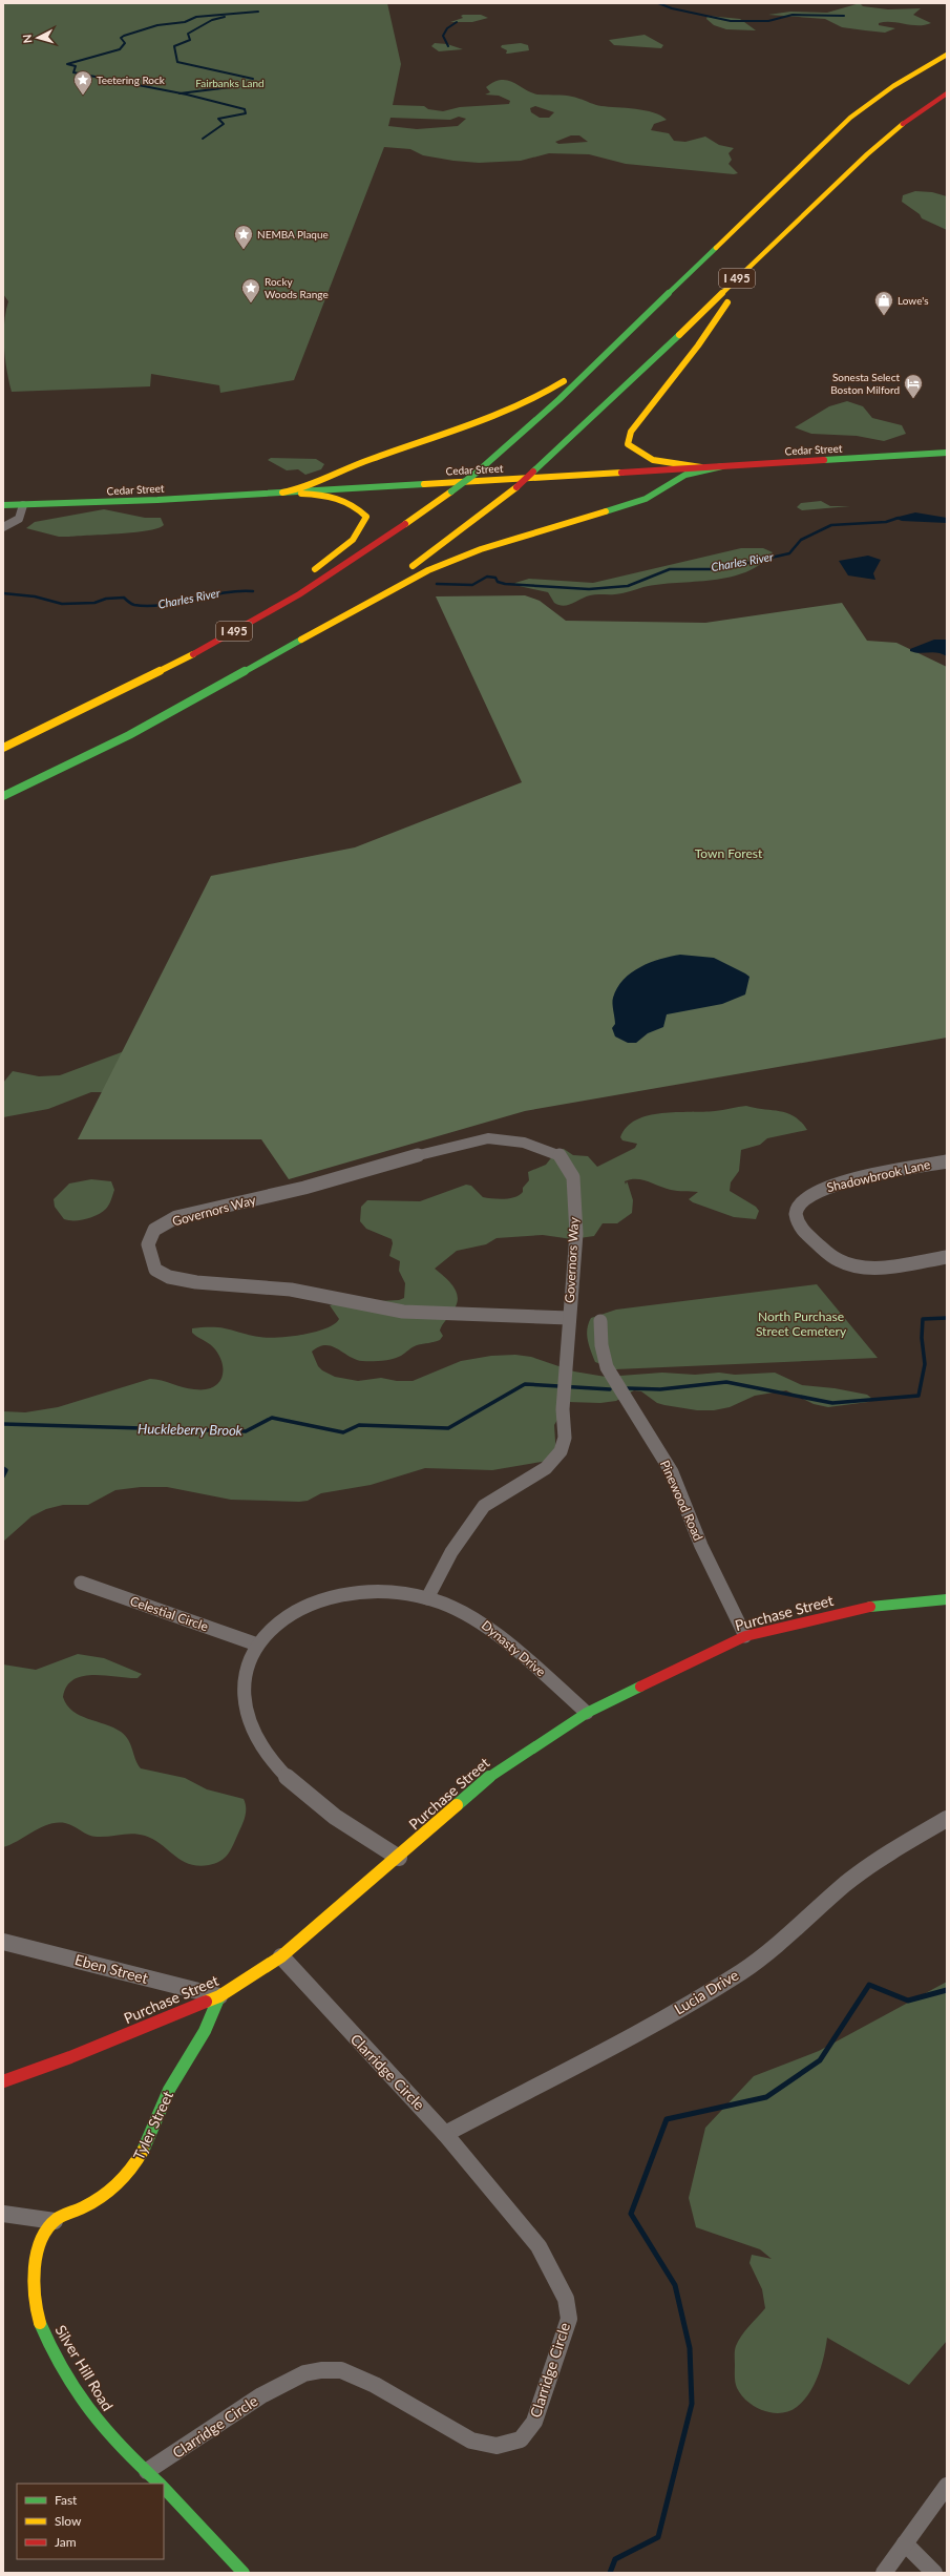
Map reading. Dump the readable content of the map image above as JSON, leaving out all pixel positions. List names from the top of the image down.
{
  "streets": {
    "main road": [
      "I 495",
      "Cedar Street",
      "Purchase Street",
      "Tyler Street",
      "Silver Hill Road"
    ],
    "street": [
      "Shadowbrook Lane",
      "Governors Way",
      "Pinewood Road",
      "Celestial Circle",
      "Dynasty Drive",
      "Eben Street",
      "Lucia Drive",
      "Clarridge Circle"
    ]
  },
  "crossings": [
    ["Governors Way", "Dynasty Drive"],
    ["Pinewood Road", "Purchase Street"],
    ["Purchase Street", "Dynasty Drive"],
    ["Purchase Street", "Eben Street"],
    ["Purchase Street", "Clarridge Circle"],
    ["Purchase Street", "Tyler Street"],
    ["Celestial Circle", "Dynasty Drive"],
    ["Eben Street", "Tyler Street"],
    ["Lucia Drive", "Clarridge Circle"],
    ["Clarridge Circle", "Silver Hill Road"],
    ["Tyler Street", "Silver Hill Road"]
  ],
  "water": ["Charles River", "Huckleberry Brook"],
  "parks": ["Fairbanks Land", "Town Forest", "North Purchase Street Cemetery"],
  "places": {
    "place": ["Teetering Rock", "NEMBA Plaque", "Rocky Woods Range"],
    "shop": ["Lowe's"],
    "hotel": ["Sonesta Select Boston Milford"]
  },
  "legend": ["Fast", "Slow", "Jam"],
  "north": "left"
}
